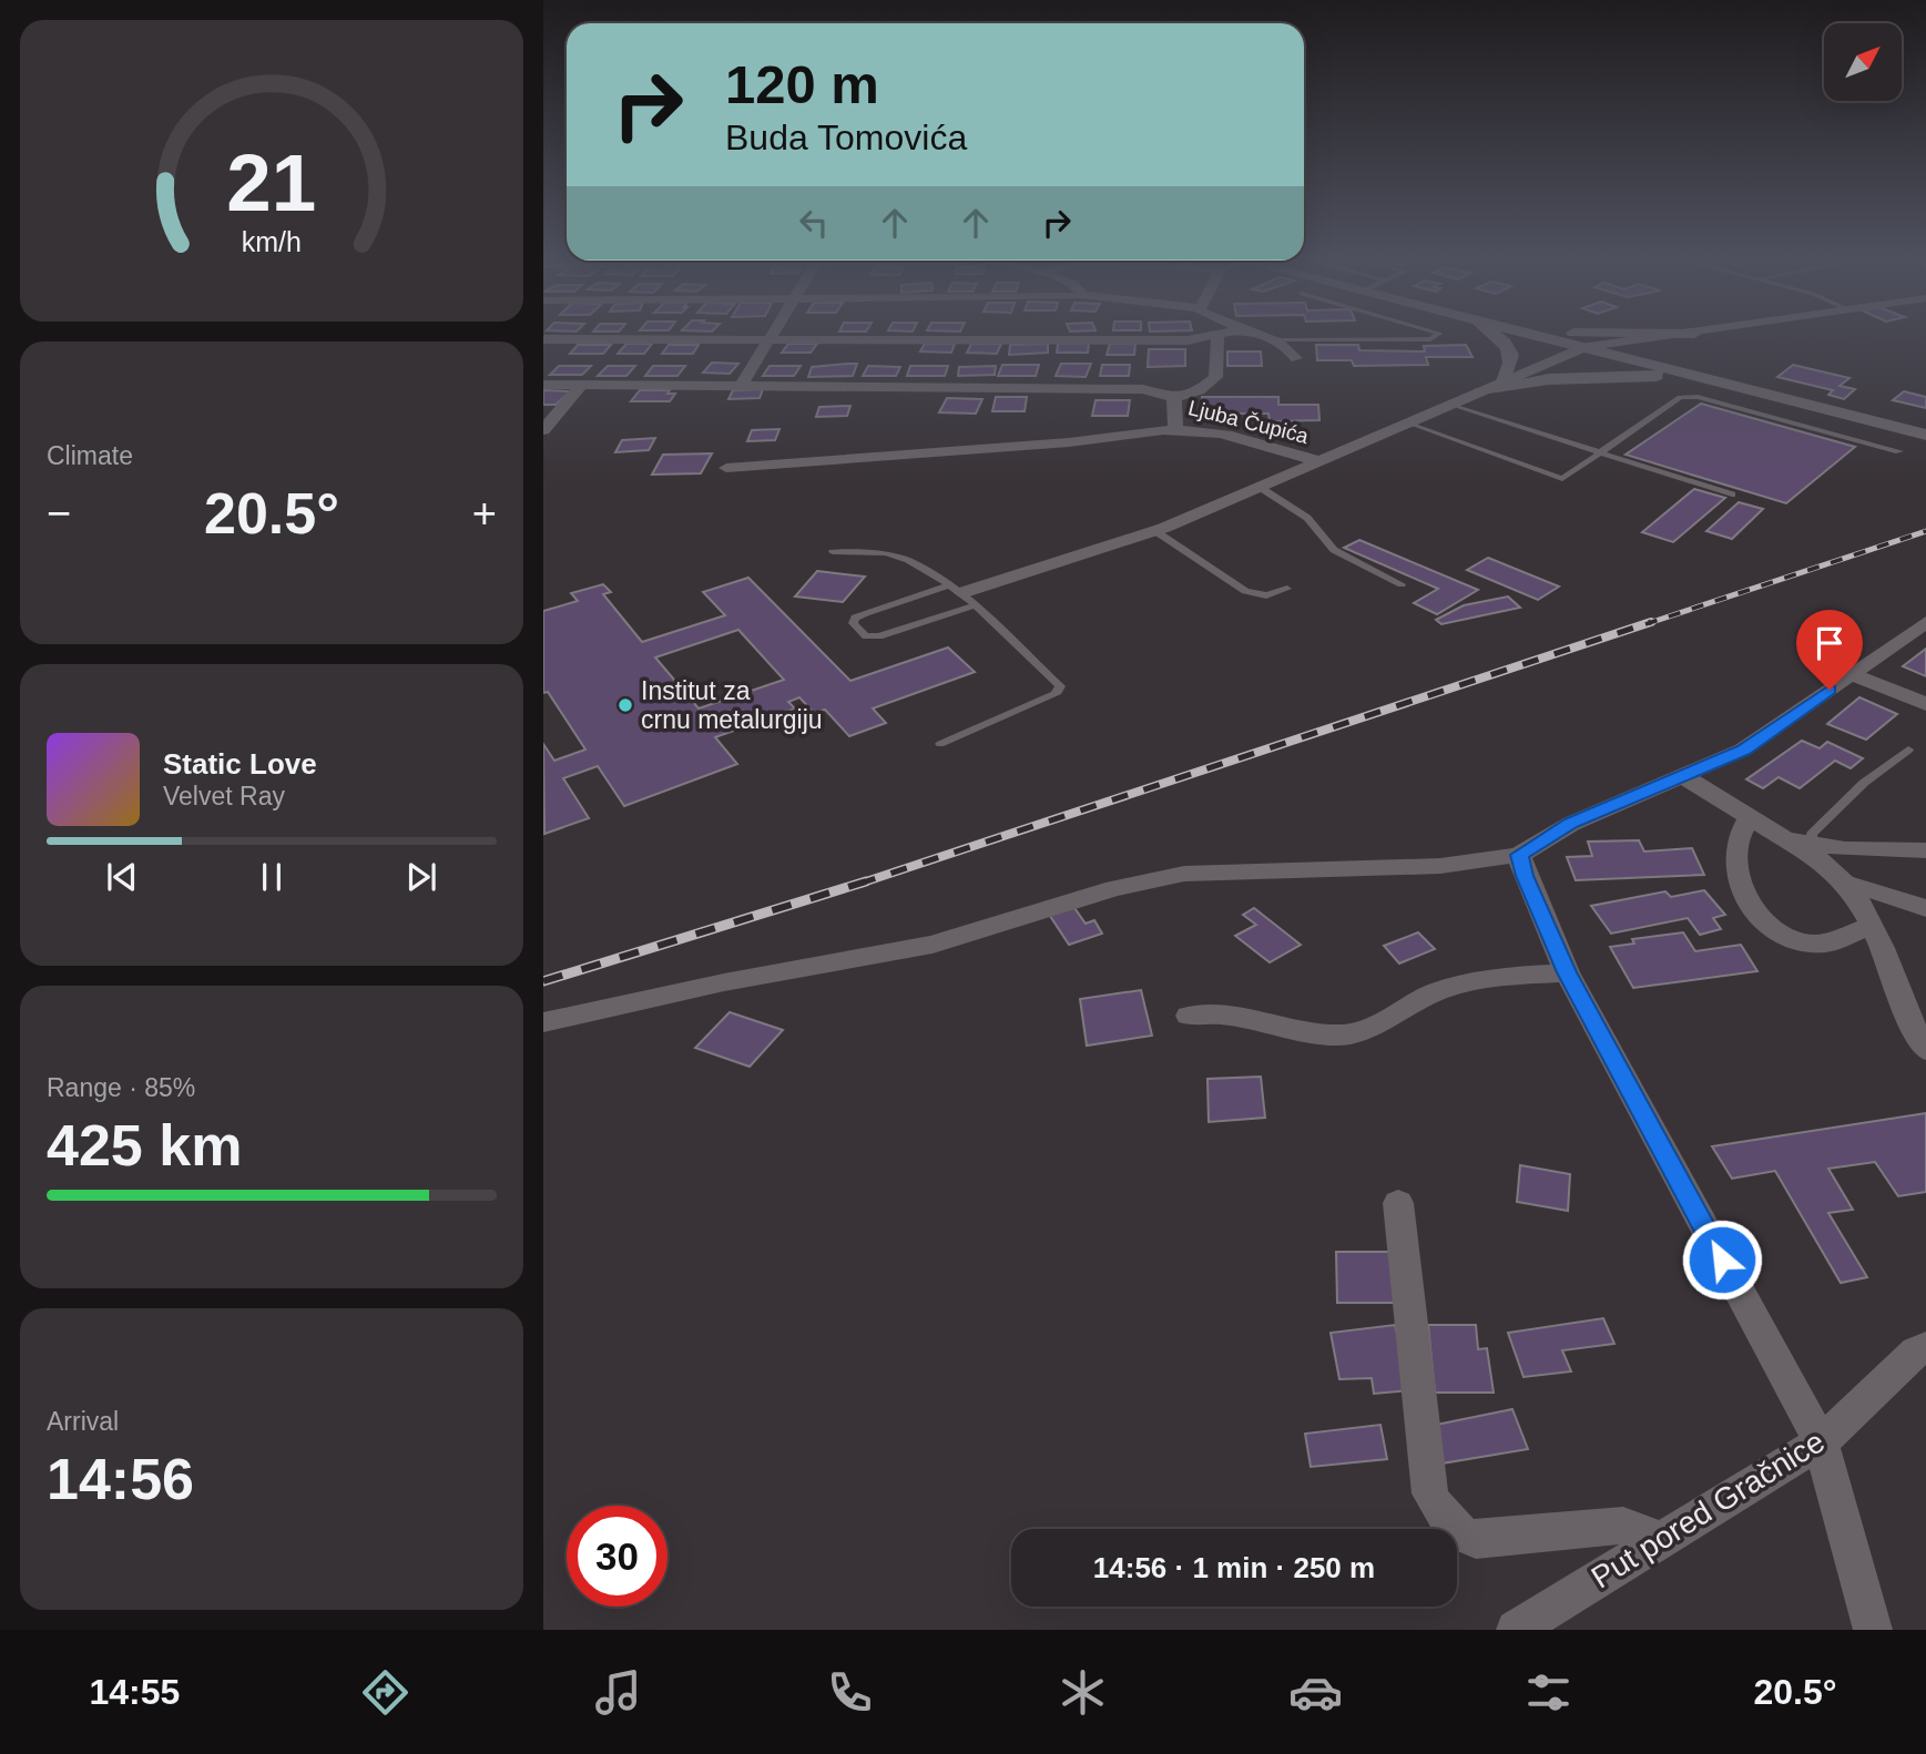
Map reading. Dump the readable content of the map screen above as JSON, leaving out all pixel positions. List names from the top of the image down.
{
  "streets": {
    "street": ["Ljuba Čupića", "Put pored Gračnice"]
  },
  "places": ["Institut za crnu metalurgiju"],
  "north": "top right",
  "page": {
    "turn": ["120 m", "Buda Tomovića"],
    "tile": [
      "Climate",
      ["Range · 85%", "425 km"],
      ["Arrival", "14:56"]
    ],
    "heat": ["−", "20.5°", "+"],
    "song": ["Static Love", "Velvet Ray"],
    "limit": "30",
    "trip": "14:56 · 1 min · 250 m",
    "tabs": ["14:55", "20.5°"],
    "gauge": ["21", "km/h"]
  }
}
